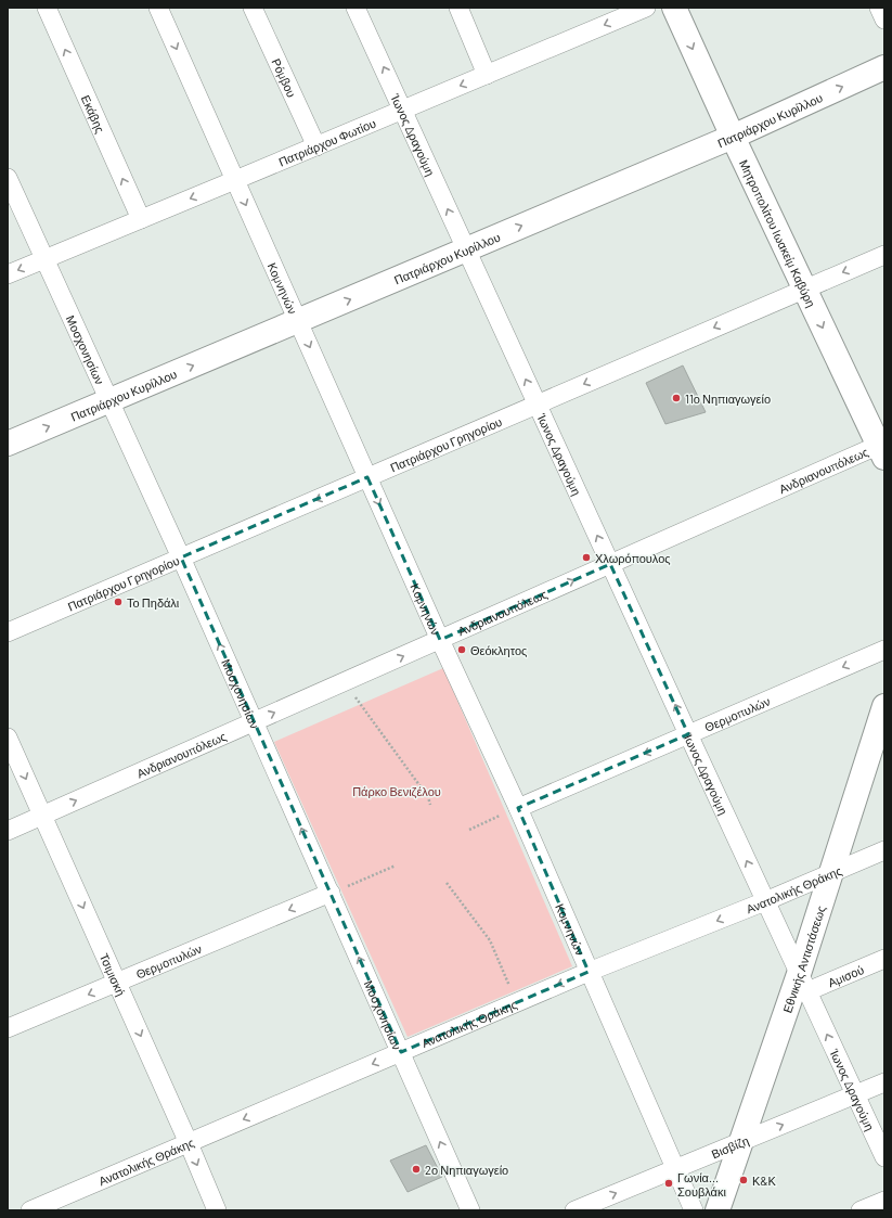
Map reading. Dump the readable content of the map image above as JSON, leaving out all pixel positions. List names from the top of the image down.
{
  "streets": {
    "street": [
      "Ρόμβου",
      "Εκάβης",
      "Πατριάρχου Κυρίλλου",
      "Ίωνος Δραγούμη",
      "Πατριάρχου Φωτίου",
      "Μητροπολίτου Ιωακείμ Καβύρη",
      "Κομνηνών",
      "Μοσχονησίων",
      "Πατριάρχου Γρηγορίου",
      "Ανδριανουπόλεως",
      "Θερμοπυλών",
      "Ανατολικής Θράκης",
      "Εθνικής Αντιστάσεως",
      "Τσιμισκή",
      "Αμισού",
      "Βισβίζη"
    ]
  },
  "crossings": [
    ["Ρόμβου", "Πατριάρχου Φωτίου"],
    ["Εκάβης", "Πατριάρχου Φωτίου"],
    ["Πατριάρχου Κυρίλλου", "Ίωνος Δραγούμη"],
    ["Πατριάρχου Κυρίλλου", "Μητροπολίτου Ιωακείμ Καβύρη"],
    ["Πατριάρχου Κυρίλλου", "Κομνηνών"],
    ["Πατριάρχου Κυρίλλου", "Μοσχονησίων"],
    ["Ίωνος Δραγούμη", "Πατριάρχου Φωτίου"],
    ["Ίωνος Δραγούμη", "Πατριάρχου Γρηγορίου"],
    ["Ίωνος Δραγούμη", "Ανδριανουπόλεως"],
    ["Ίωνος Δραγούμη", "Θερμοπυλών"],
    ["Ίωνος Δραγούμη", "Ανατολικής Θράκης"],
    ["Ίωνος Δραγούμη", "Εθνικής Αντιστάσεως"],
    ["Ίωνος Δραγούμη", "Αμισού"],
    ["Ίωνος Δραγούμη", "Βισβίζη"],
    ["Πατριάρχου Φωτίου", "Κομνηνών"],
    ["Πατριάρχου Φωτίου", "Μοσχονησίων"],
    ["Μητροπολίτου Ιωακείμ Καβύρη", "Πατριάρχου Γρηγορίου"],
    ["Μητροπολίτου Ιωακείμ Καβύρη", "Ανδριανουπόλεως"],
    ["Κομνηνών", "Πατριάρχου Γρηγορίου"],
    ["Κομνηνών", "Ανδριανουπόλεως"],
    ["Κομνηνών", "Θερμοπυλών"],
    ["Κομνηνών", "Ανατολικής Θράκης"],
    ["Κομνηνών", "Βισβίζη"],
    ["Μοσχονησίων", "Πατριάρχου Γρηγορίου"],
    ["Μοσχονησίων", "Ανδριανουπόλεως"],
    ["Μοσχονησίων", "Θερμοπυλών"],
    ["Μοσχονησίων", "Ανατολικής Θράκης"],
    ["Ανδριανουπόλεως", "Τσιμισκή"],
    ["Θερμοπυλών", "Τσιμισκή"],
    ["Ανατολικής Θράκης", "Εθνικής Αντιστάσεως"],
    ["Ανατολικής Θράκης", "Τσιμισκή"],
    ["Εθνικής Αντιστάσεως", "Αμισού"],
    ["Εθνικής Αντιστάσεως", "Βισβίζη"]
  ],
  "one_way": [
    "Εκάβης",
    "Πατριάρχου Κυρίλλου",
    "Ίωνος Δραγούμη",
    "Πατριάρχου Φωτίου",
    "Μητροπολίτου Ιωακείμ Καβύρη",
    "Κομνηνών",
    "Μοσχονησίων",
    "Πατριάρχου Γρηγορίου",
    "Ανδριανουπόλεως",
    "Θερμοπυλών",
    "Ανατολικής Θράκης",
    "Τσιμισκή",
    "Βισβίζη"
  ],
  "parks": ["Πάρκο Βενιζέλου"],
  "places": [
    "11ο Νηπιαγωγείο",
    "Χλωρόπουλος",
    "Το Πηδάλι",
    "Θεόκλητος",
    "2ο Νηπιαγωγείο",
    "Κ&Κ",
    "Γωνία... Σουβλάκι"
  ]
}
